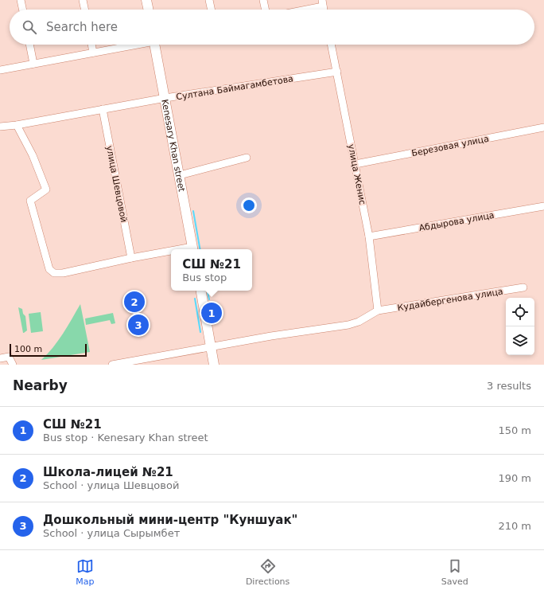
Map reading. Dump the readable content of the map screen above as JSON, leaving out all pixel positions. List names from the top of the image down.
{
  "streets": {
    "main road": ["Kenesary Khan street"],
    "street": [
      "Султана Баймагамбетова",
      "Березовая улица",
      "улица Женис",
      "улица Шевцовой",
      "Абдырова улица",
      "Кудайбергенова улица"
    ]
  },
  "crossings": [
    ["Султана Баймагамбетова", "Kenesary Khan street"],
    ["Султана Баймагамбетова", "улица Женис"],
    ["Султана Баймагамбетова", "улица Шевцовой"],
    ["Березовая улица", "улица Женис"],
    ["улица Женис", "Абдырова улица"],
    ["улица Женис", "Кудайбергенова улица"]
  ],
  "scale_bar": "100 m",
  "page": {
    "search": "Search here",
    "popup": ["СШ №21", "Bus stop"],
    "pins": ["2", "1", "3"],
    "scale": "100 m",
    "heading": ["Nearby", "3 results"],
    "list": [
      {
        "mark": "1",
        "name": "СШ №21",
        "note": "Bus stop · Kenesary Khan street",
        "value": "150 m"
      },
      {
        "mark": "2",
        "name": "Школа-лицей №21",
        "note": "School · улица Шевцовой",
        "value": "190 m"
      },
      {
        "mark": "3",
        "name": "Дошкольный мини-центр \"Куншуак\"",
        "note": "School · улица Сырымбет",
        "value": "210 m"
      }
    ],
    "nav": ["Map", "Directions", "Saved"]
  }
}
